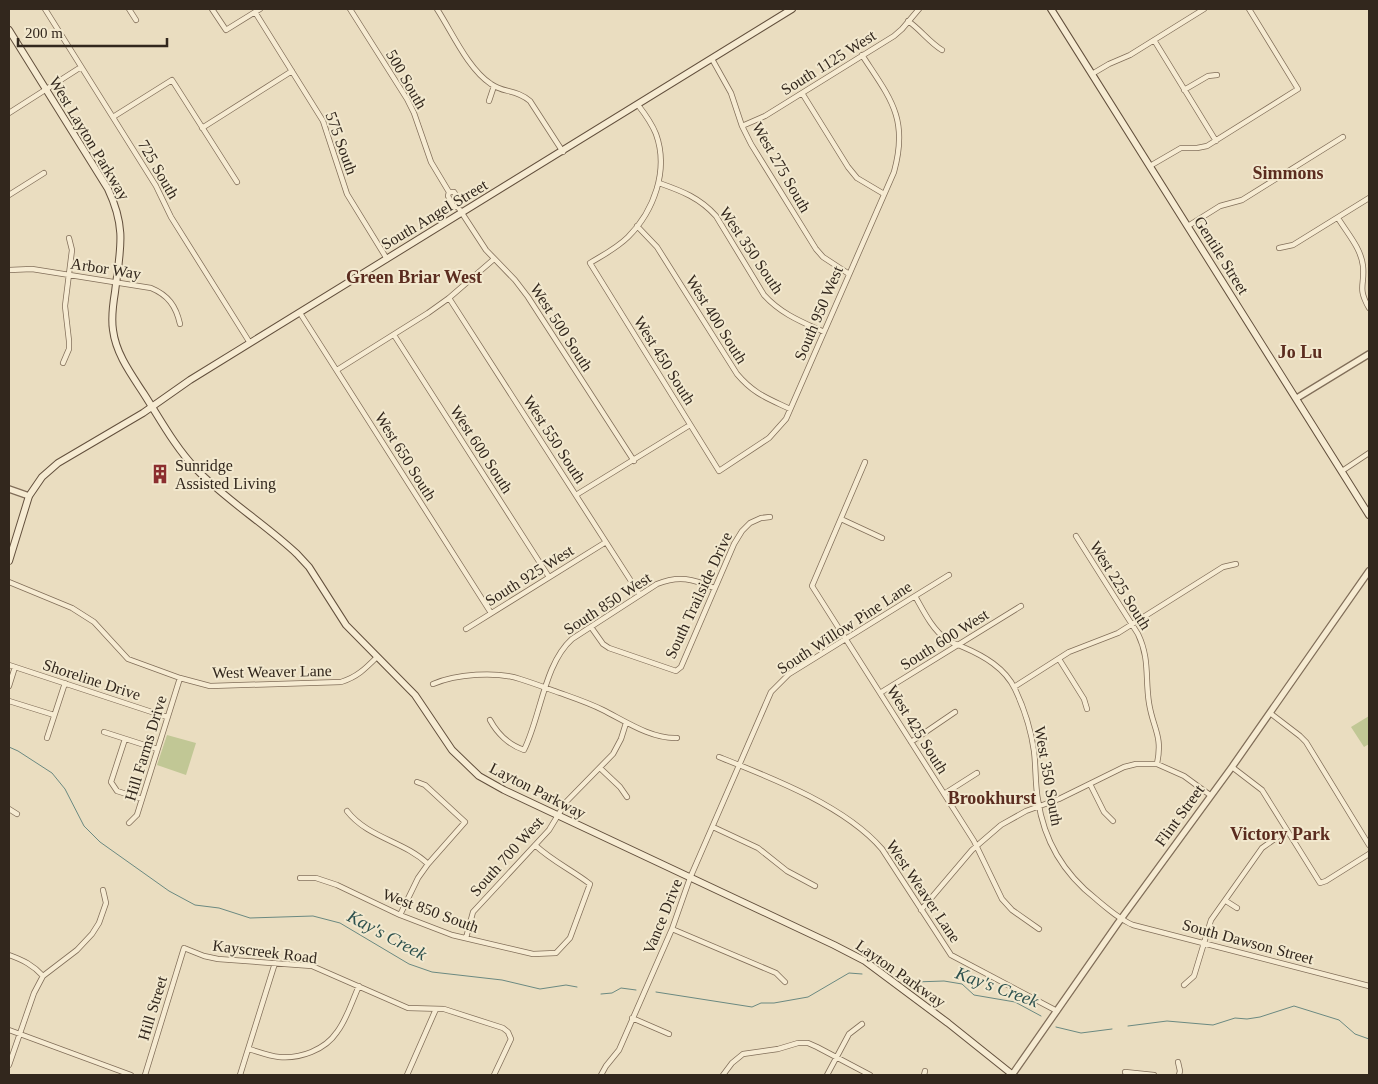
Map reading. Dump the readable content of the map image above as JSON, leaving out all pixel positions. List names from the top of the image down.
{
  "streets": {
    "main road": [
      "West Layton Parkway",
      "South Angel Street",
      "Gentile Street",
      "Layton Parkway"
    ],
    "street": [
      "South 1125 West",
      "500 South",
      "575 South",
      "West 275 South",
      "725 South",
      "West 350 South",
      "Arbor Way",
      "South 950 West",
      "West 400 South",
      "West 500 South",
      "West 450 South",
      "West 550 South",
      "West 600 South",
      "West 650 South",
      "South 925 West",
      "West 225 South",
      "South Trailside Drive",
      "South 850 West",
      "South Willow Pine Lane",
      "South 600 West",
      "West Weaver Lane",
      "Shoreline Drive",
      "West 425 South",
      "Hill Farms Drive",
      "Flint Street",
      "South 700 West",
      "West 850 South",
      "Vance Drive",
      "South Dawson Street",
      "Kayscreek Road",
      "Hill Street"
    ]
  },
  "crossings": [
    ["South 1125 West", "West 275 South"],
    ["South 1125 West", "South 950 West"],
    ["500 South", "South Angel Street"],
    ["500 South", "West 500 South"],
    ["West Layton Parkway", "South Angel Street"],
    ["West Layton Parkway", "Arbor Way"],
    ["West Layton Parkway", "Layton Parkway"],
    ["575 South", "South Angel Street"],
    ["West 275 South", "South Angel Street"],
    ["West 275 South", "South 950 West"],
    ["725 South", "South Angel Street"],
    ["South Angel Street", "West 500 South"],
    ["South Angel Street", "West 650 South"],
    ["South Angel Street", "Layton Parkway"],
    ["West 350 South", "South 950 West"],
    ["West 350 South", "South Willow Pine Lane"],
    ["West 350 South", "South 600 West"],
    ["West 350 South", "Flint Street"],
    ["West 350 South", "South Dawson Street"],
    ["South 950 West", "West 400 South"],
    ["South 950 West", "West 450 South"],
    ["West 400 South", "West 450 South"],
    ["West 550 South", "South 925 West"],
    ["West 550 South", "South 850 West"],
    ["West 600 South", "South 925 West"],
    ["West 650 South", "South 925 West"],
    ["South Trailside Drive", "South 850 West"],
    ["South Willow Pine Lane", "West Weaver Lane"],
    ["South Willow Pine Lane", "West 425 South"],
    ["South Willow Pine Lane", "Vance Drive"],
    ["South 600 West", "West 425 South"],
    ["West Weaver Lane", "Hill Farms Drive"],
    ["West Weaver Lane", "Layton Parkway"],
    ["West Weaver Lane", "Flint Street"],
    ["West Weaver Lane", "Vance Drive"],
    ["Shoreline Drive", "Hill Farms Drive"],
    ["Layton Parkway", "Flint Street"],
    ["Layton Parkway", "South 700 West"],
    ["Layton Parkway", "Vance Drive"],
    ["Flint Street", "South Dawson Street"],
    ["South 700 West", "West 850 South"],
    ["Kayscreek Road", "Hill Street"]
  ],
  "districts": [
    "Simmons",
    "Green Briar West",
    "Jo Lu",
    "Brookhurst",
    "Victory Park"
  ],
  "water": ["Kay's Creek"],
  "places": {
    "building": ["Sunridge Assisted Living"]
  },
  "scale_bar": "200 m"
}
